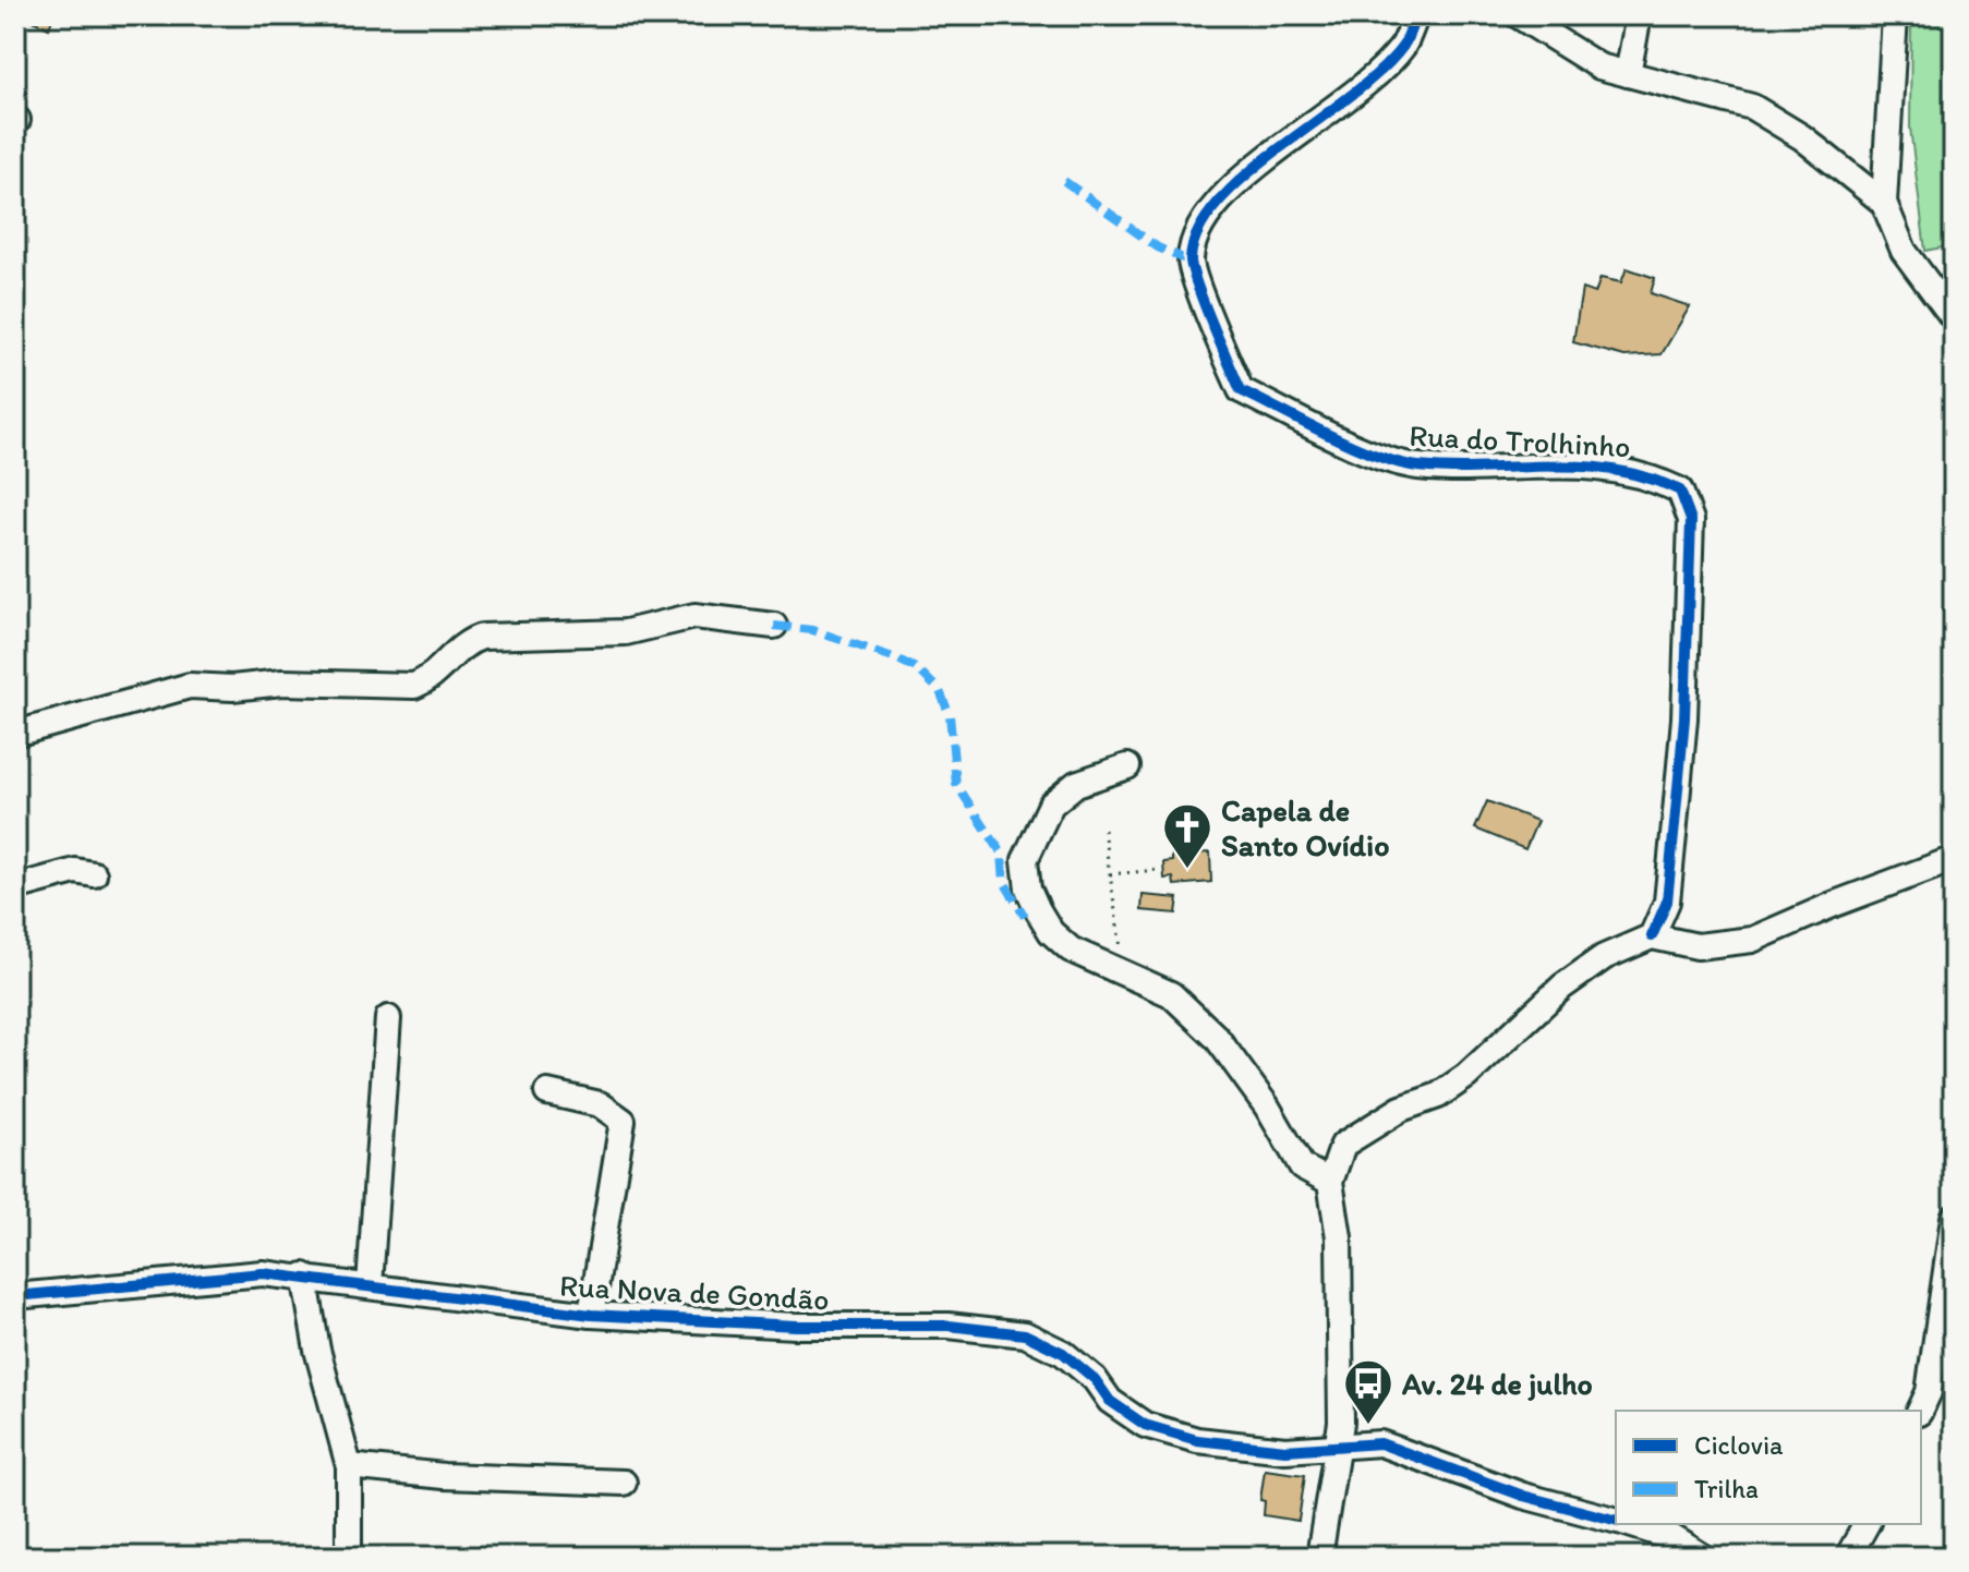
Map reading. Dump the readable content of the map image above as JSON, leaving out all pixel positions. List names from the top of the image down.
{
  "streets": {
    "street": ["Rua do Trolhinho", "Rua Nova de Gondão"]
  },
  "places": {
    "church": ["Capela de Santo Ovídio"],
    "bus stop": ["Av. 24 de julho"]
  },
  "legend": ["Ciclovia", "Trilha"]
}
